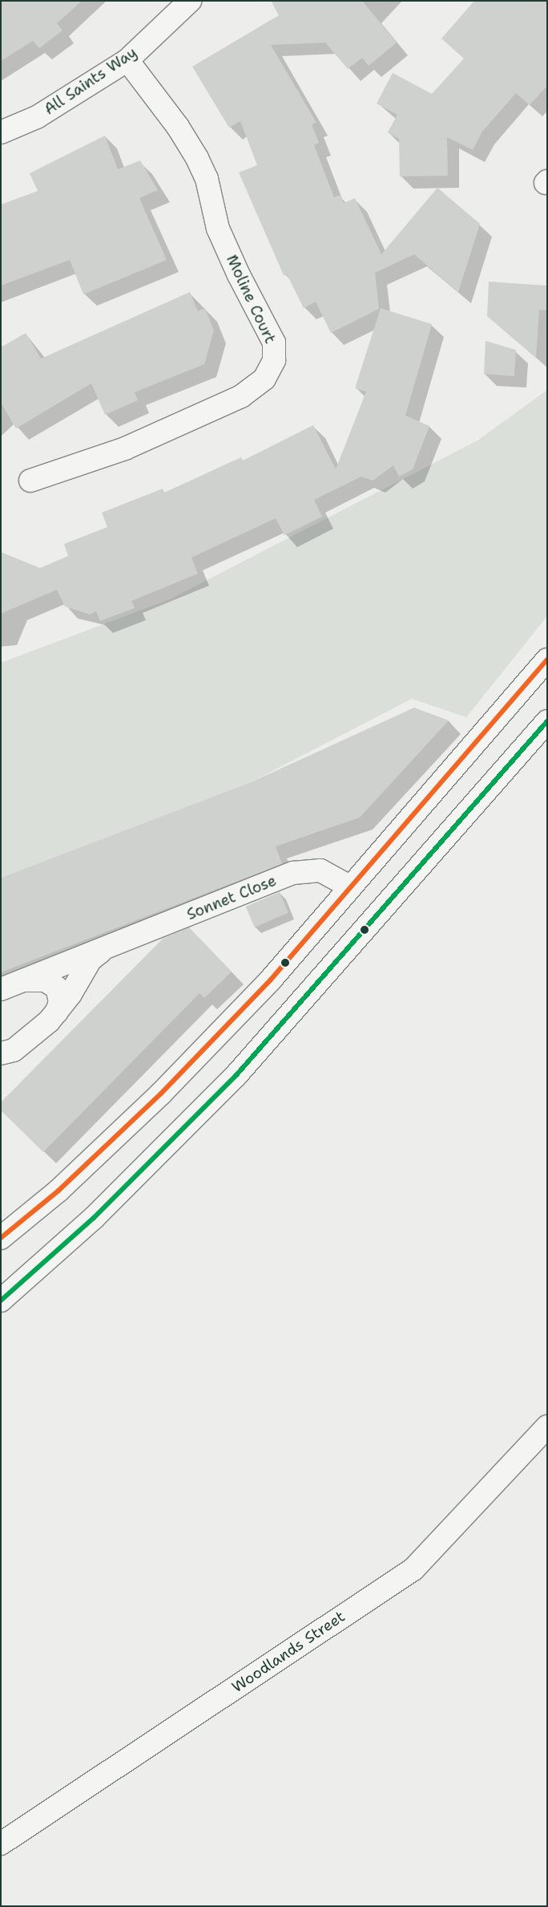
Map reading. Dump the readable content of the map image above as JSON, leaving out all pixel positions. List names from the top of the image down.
{
  "streets": {
    "street": [
      "All Saints Way",
      "Moline Court",
      "Sonnet Close",
      "Woodlands Street"
    ]
  },
  "crossings": [
    ["All Saints Way", "Moline Court"]
  ]
}
